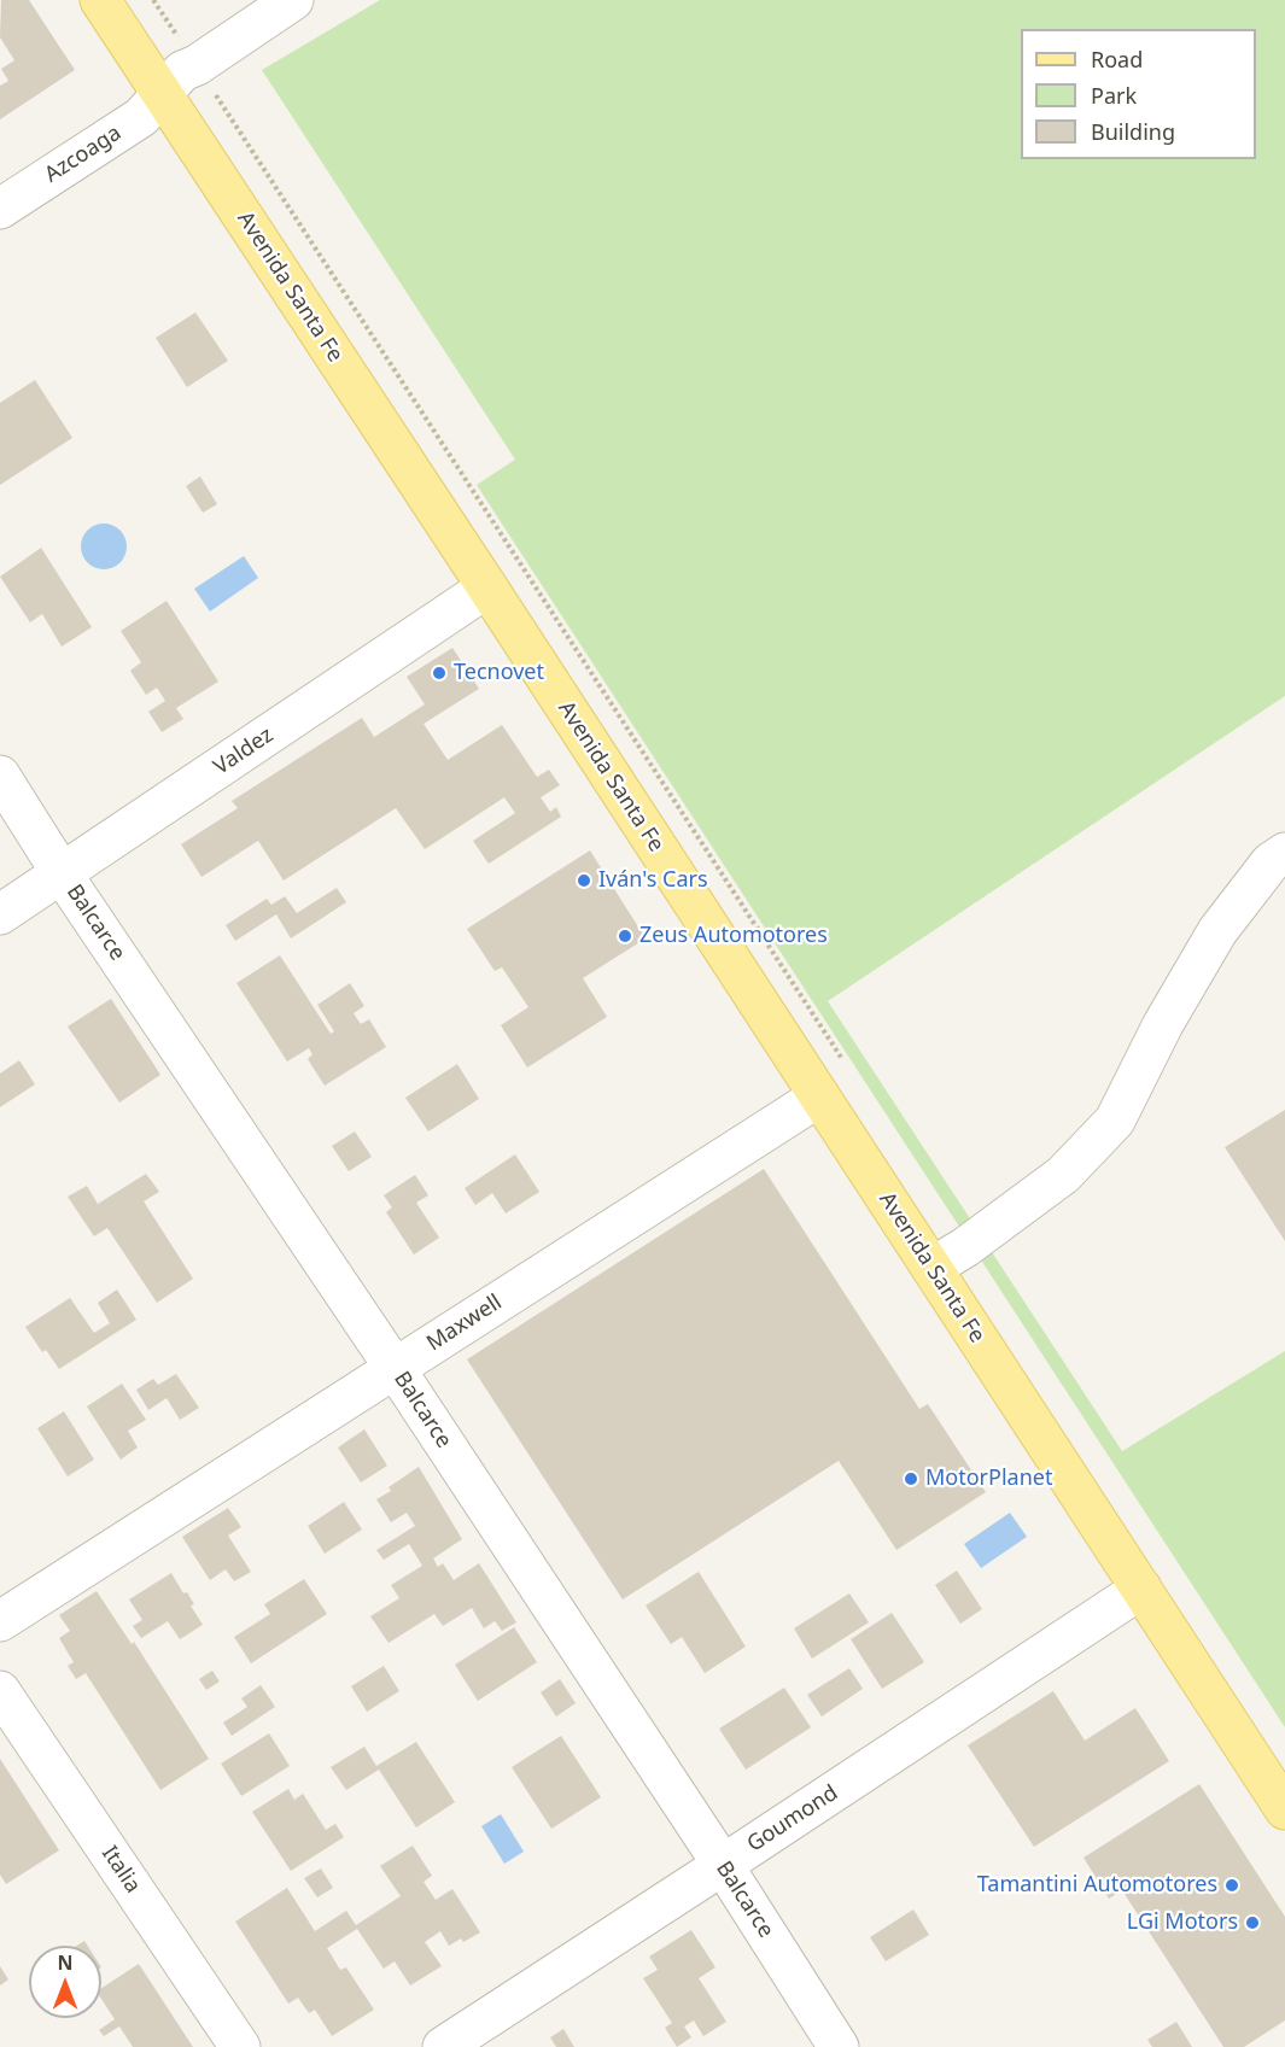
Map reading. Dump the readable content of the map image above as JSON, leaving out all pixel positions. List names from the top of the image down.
{
  "streets": {
    "main road": ["Avenida Santa Fe"],
    "street": [
      "Azcoaga",
      "Valdez",
      "Balcarce",
      "Maxwell",
      "Goumond",
      "Italia"
    ]
  },
  "crossings": [
    ["Azcoaga", "Avenida Santa Fe"],
    ["Avenida Santa Fe", "Valdez"],
    ["Avenida Santa Fe", "Maxwell"],
    ["Avenida Santa Fe", "Goumond"],
    ["Valdez", "Balcarce"],
    ["Balcarce", "Maxwell"],
    ["Balcarce", "Goumond"]
  ],
  "places": [
    "Tecnovet",
    "Iván's Cars",
    "Zeus Automotores",
    "MotorPlanet",
    "Tamantini Automotores",
    "LGi Motors"
  ],
  "legend": ["Road", "Park", "Building"],
  "north": "top"
}
